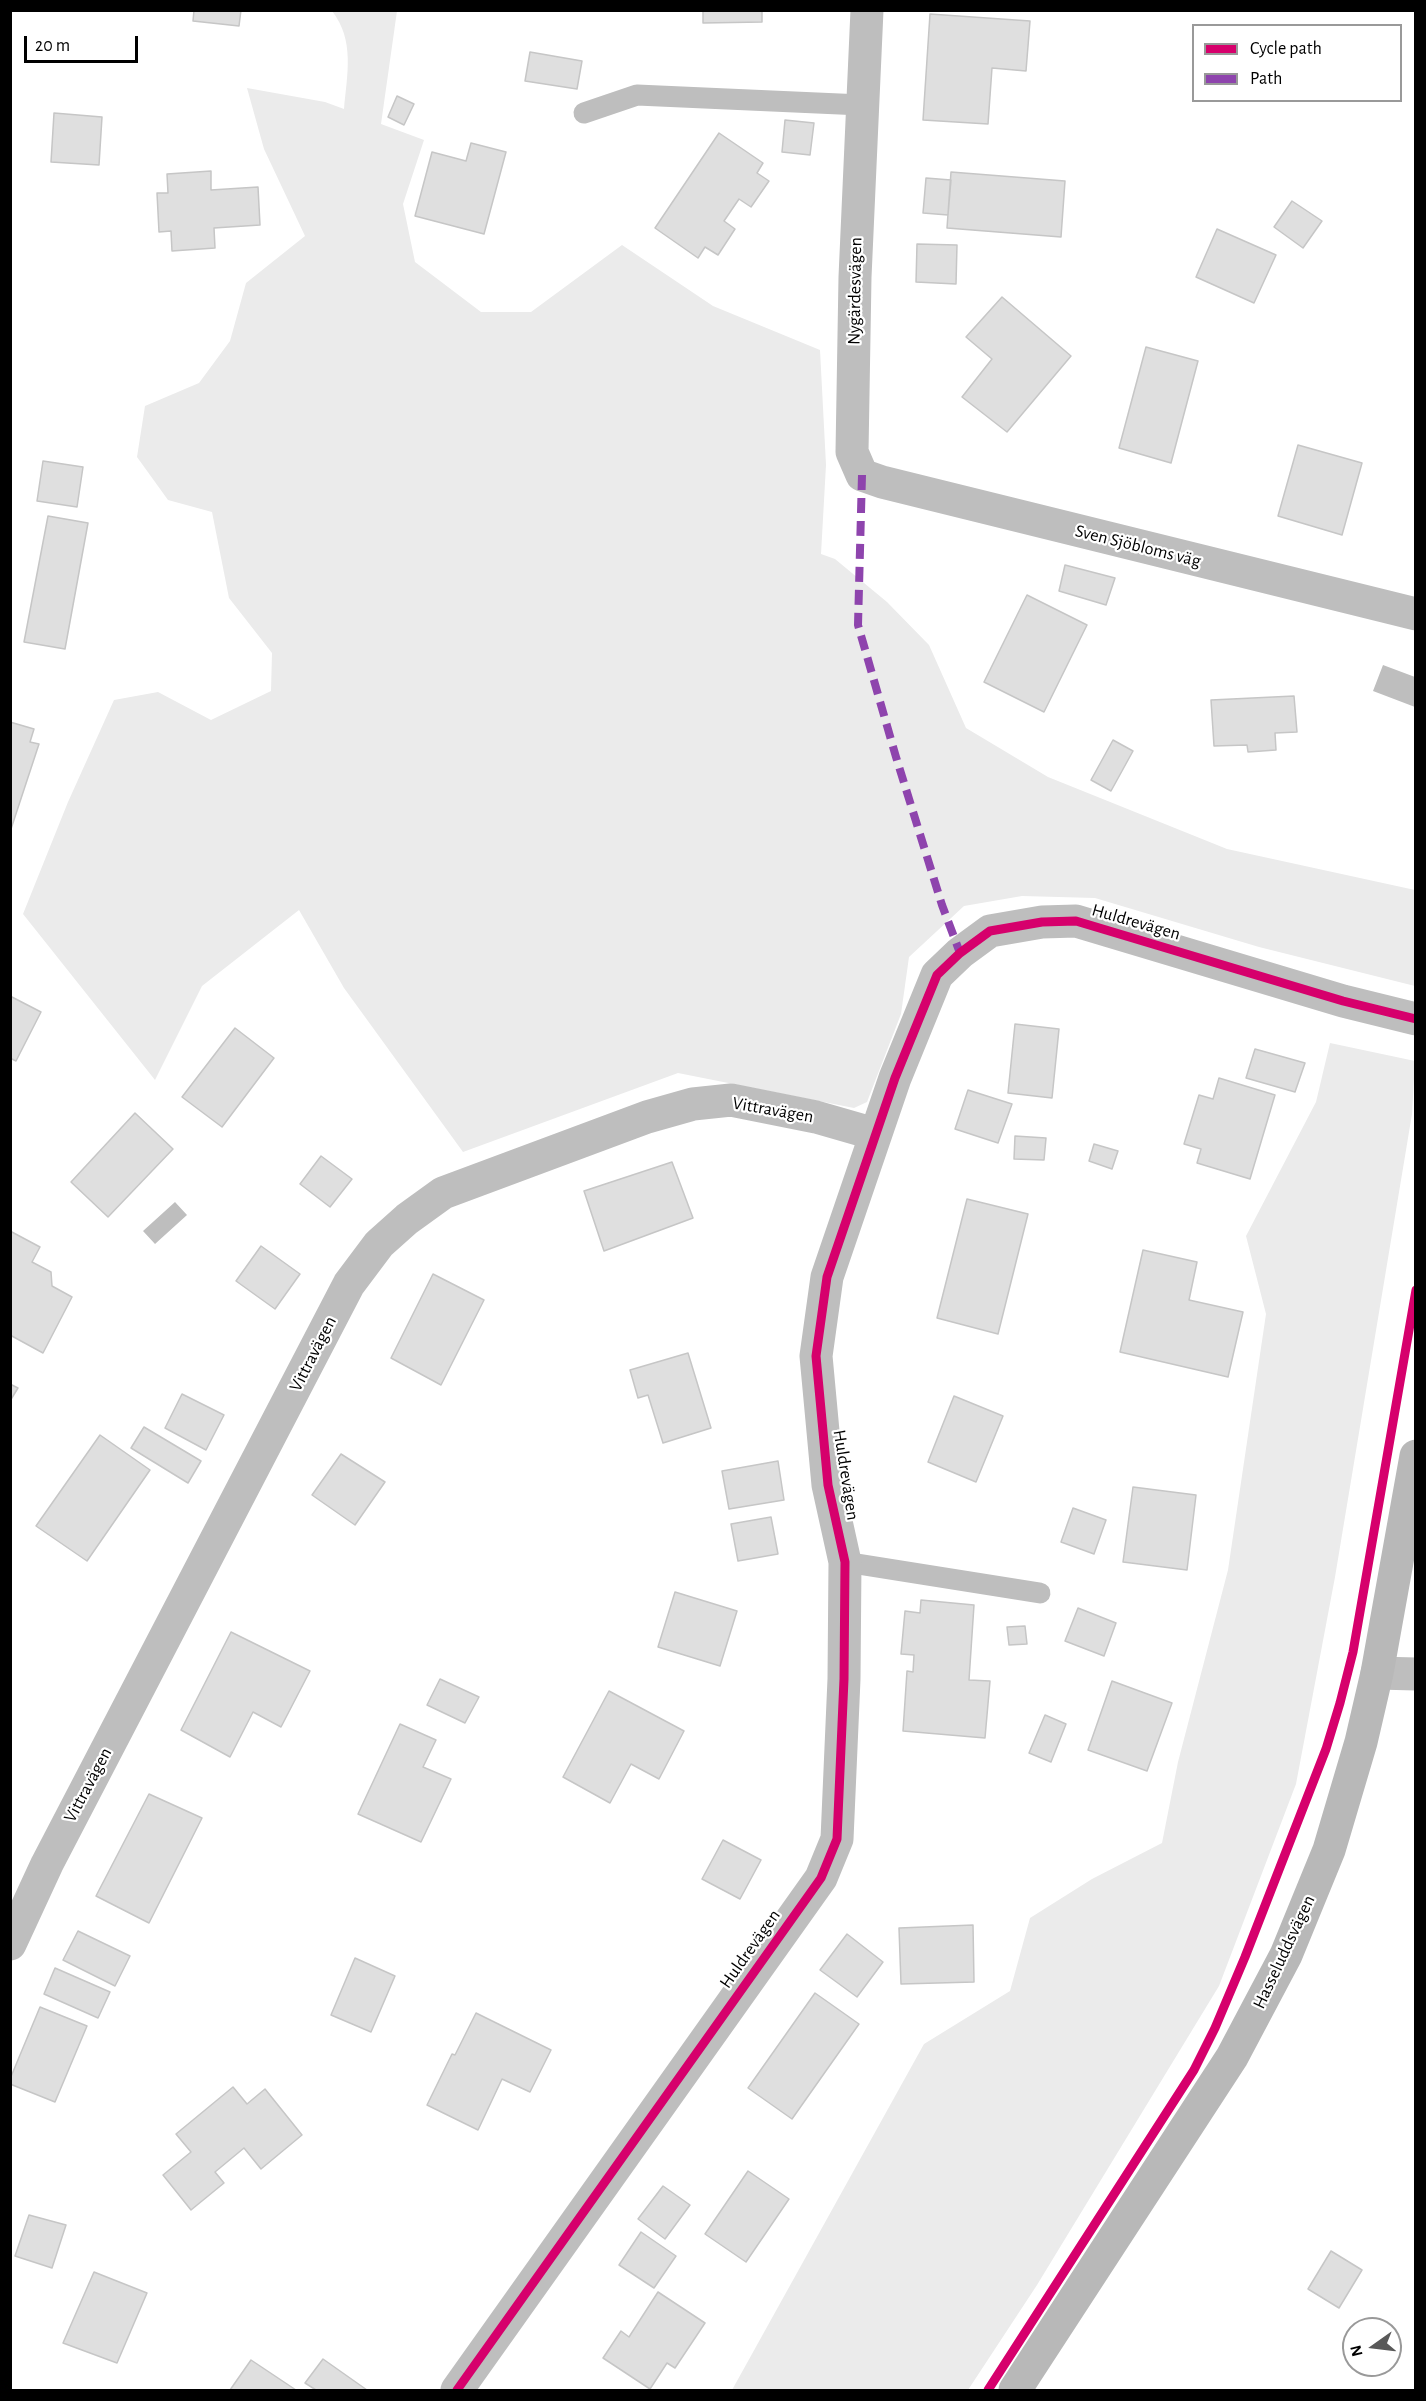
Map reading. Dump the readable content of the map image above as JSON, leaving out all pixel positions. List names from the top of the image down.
{
  "streets": {
    "street": [
      "Nygärdesvägen",
      "Sven Sjöbloms väg",
      "Huldrevägen",
      "Vittravägen",
      "Hasseluddsvägen"
    ]
  },
  "crossings": [
    ["Nygärdesvägen", "Sven Sjöbloms väg"],
    ["Huldrevägen", "Vittravägen"]
  ],
  "legend": ["Cycle path", "Path"],
  "scale_bar": "20 m",
  "north": "left"
}
